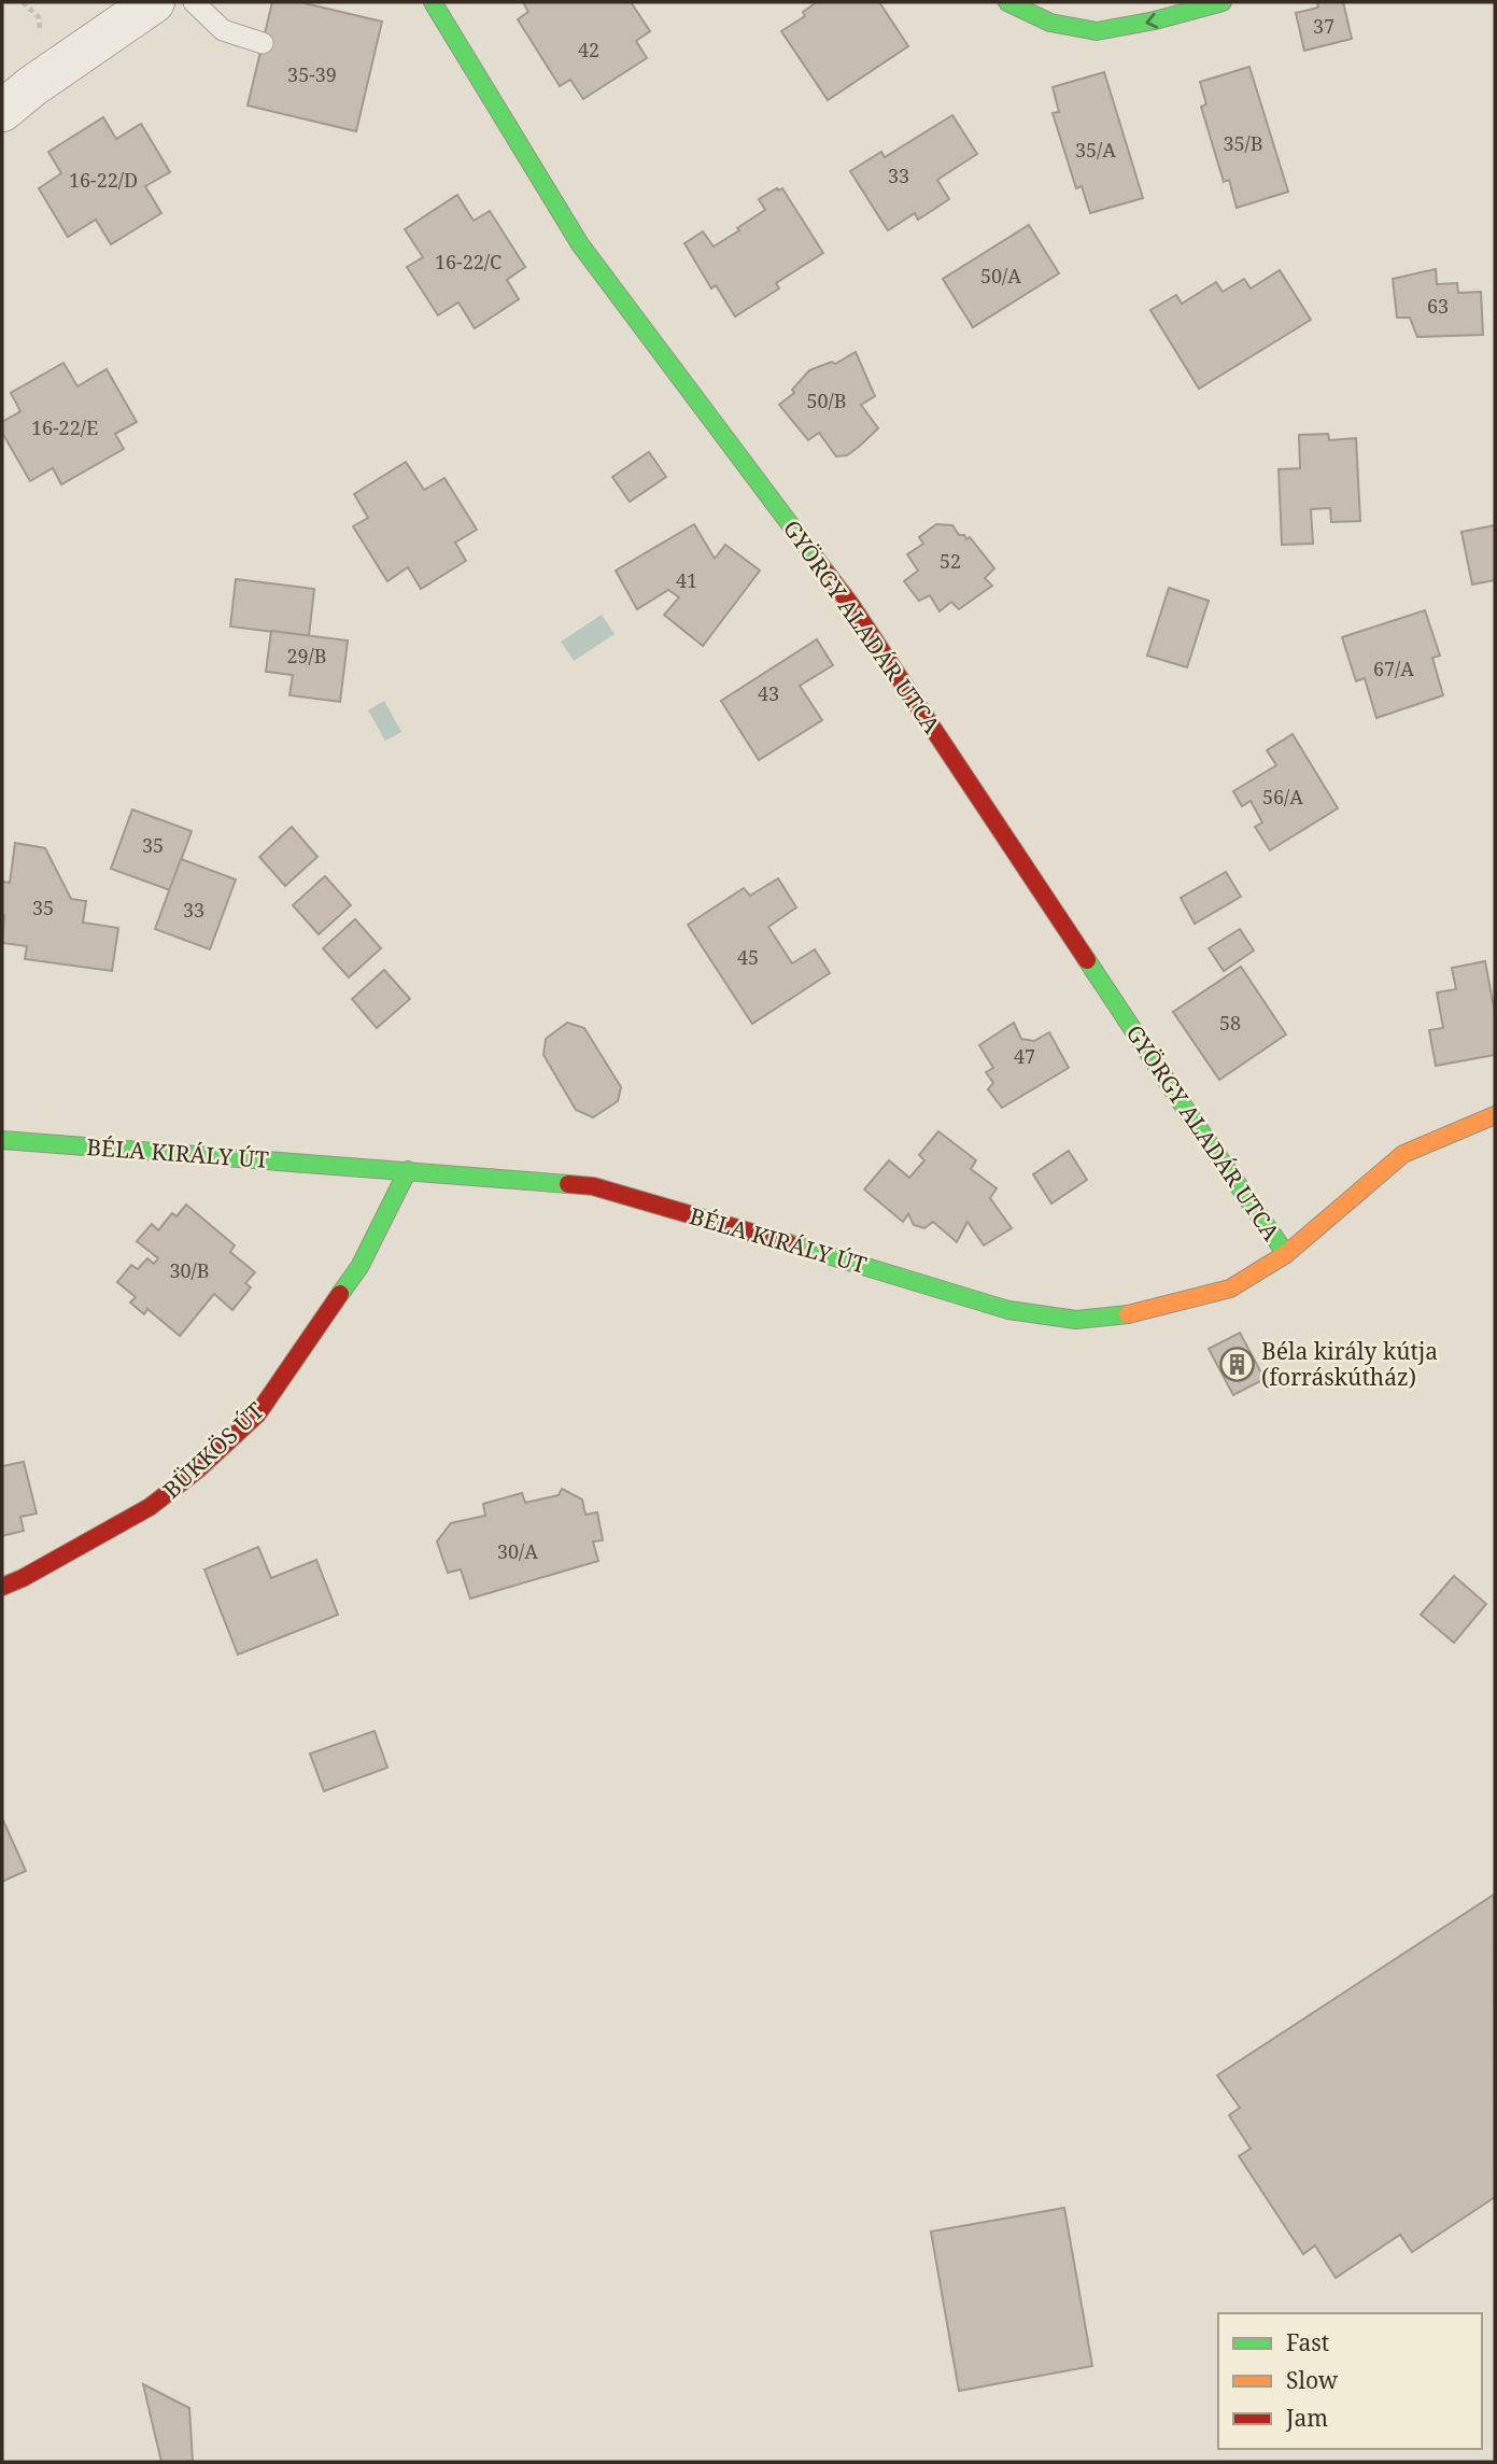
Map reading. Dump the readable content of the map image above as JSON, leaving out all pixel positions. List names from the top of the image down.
{
  "streets": {
    "street": ["GYÖRGY ALADÁR UTCA", "BÉLA KIRÁLY ÚT", "BÜKKÖS ÚT"]
  },
  "crossings": [
    ["GYÖRGY ALADÁR UTCA", "BÉLA KIRÁLY ÚT"],
    ["BÉLA KIRÁLY ÚT", "BÜKKÖS ÚT"]
  ],
  "places": {
    "building": ["Béla király kútja (forráskútház)"]
  },
  "house_numbers": [
    "37",
    "42",
    "35-39",
    "35/B",
    "35/A",
    "33",
    "16-22/D",
    "16-22/C",
    "50/A",
    "63",
    "50/B",
    "16-22/E",
    "52",
    "41",
    "29/B",
    "67/A",
    "43",
    "56/A",
    "35",
    "35",
    "33",
    "45",
    "58",
    "47",
    "30/B",
    "30/A"
  ],
  "legend": ["Fast", "Slow", "Jam"]
}
